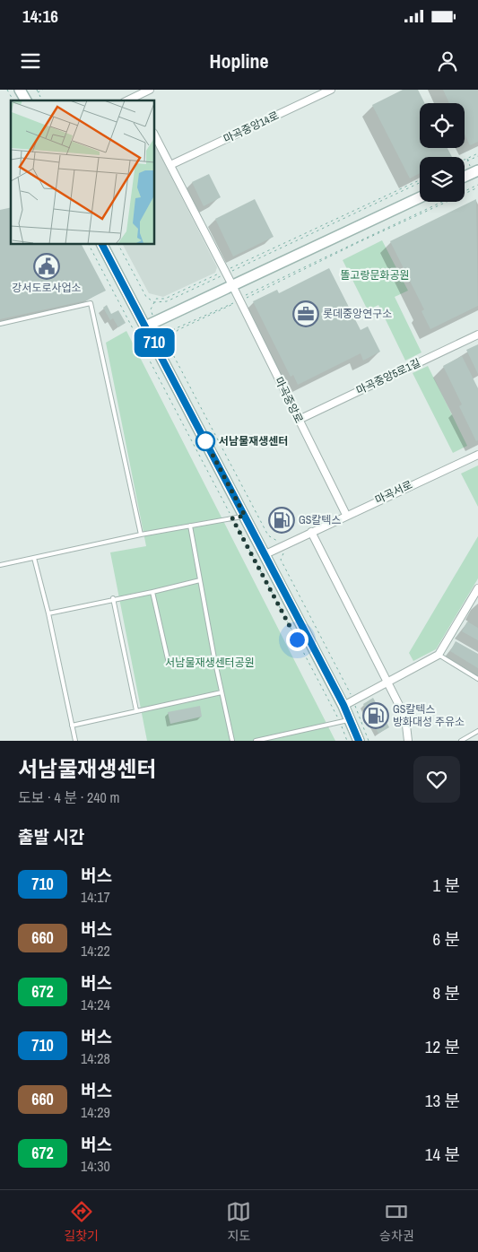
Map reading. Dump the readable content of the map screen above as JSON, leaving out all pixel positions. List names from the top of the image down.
{
  "streets": {
    "street": [
      "마곡중앙14로",
      "마곡중앙5로1길",
      "마곡중앙로",
      "마곡서로"
    ]
  },
  "crossings": [
    ["마곡중앙5로1길", "마곡중앙로"],
    ["마곡중앙로", "마곡서로"]
  ],
  "parks": ["똘고랑문화공원", "서남물재생센터공원"],
  "places": {
    "public building": ["강서도로사업소"],
    "office": ["롯데중앙연구소"],
    "other": ["서남물재생센터"],
    "fuel station": ["GS칼텍스", "GS칼텍스 방화대성 주유소"]
  },
  "lines": ["bus line 710"],
  "page": {
    "status": "14:16",
    "header": "Hopline",
    "on_map": "710",
    "heading": [
      ["서남물재생센터", "도보 · 4 분 · 240 m"],
      "출발 시간"
    ],
    "list": [
      {
        "mark": "710",
        "name": "버스",
        "note": "14:17",
        "value": "1 분"
      },
      {
        "mark": "660",
        "name": "버스",
        "note": "14:22",
        "value": "6 분"
      },
      {
        "mark": "672",
        "name": "버스",
        "note": "14:24",
        "value": "8 분"
      },
      {
        "mark": "710",
        "name": "버스",
        "note": "14:28",
        "value": "12 분"
      },
      {
        "mark": "660",
        "name": "버스",
        "note": "14:29",
        "value": "13 분"
      },
      {
        "mark": "672",
        "name": "버스",
        "note": "14:30",
        "value": "14 분"
      }
    ],
    "tabs": ["길찾기", "지도", "승차권"]
  }
}
